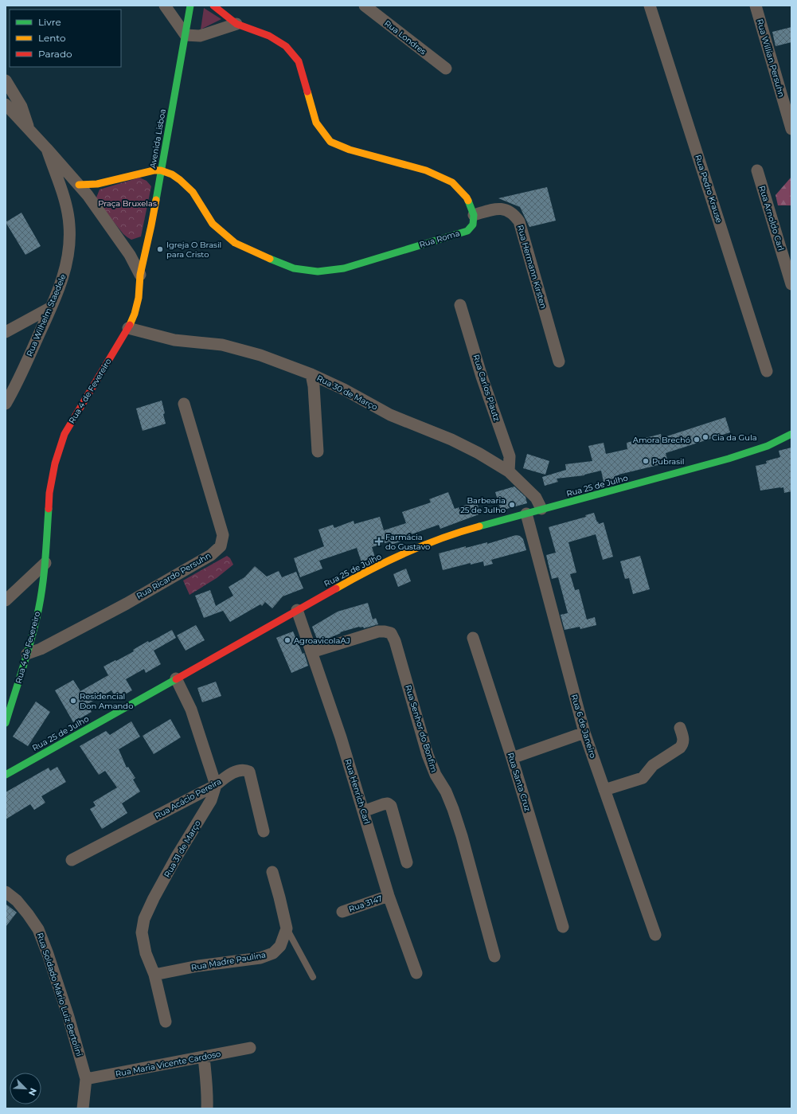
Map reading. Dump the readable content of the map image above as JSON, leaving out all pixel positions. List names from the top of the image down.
{
  "streets": {
    "street": [
      "Rua Londres",
      "Rua Willian Persuhn",
      "Avenida Lisboa",
      "Rua Pedro Krause",
      "Rua Arnoldo Carl",
      "Rua Roma",
      "Rua Hermann Kirsten",
      "Rua Wilhelm Staedele",
      "Rua Carlos Plautz",
      "Rua 4 de Fevereiro",
      "Rua 30 de Março",
      "Rua 25 de Julho",
      "Rua Ricardo Persuhn",
      "Rua 6 de Janeiro",
      "Rua Senhor do Bonfim",
      "Rua Santa Cruz",
      "Rua Henrich Carl",
      "Rua Acácio Pereira",
      "Rua 31 de Março",
      "Rua 3147",
      "Rua Madre Paulina",
      "Rua Soldado Mário Luiz Bertolini",
      "Rua Maria Vicente Cardoso"
    ]
  },
  "crossings": [
    ["Avenida Lisboa", "Rua Roma"],
    ["Avenida Lisboa", "Rua 4 de Fevereiro"],
    ["Rua Roma", "Rua Hermann Kirsten"],
    ["Rua Carlos Plautz", "Rua 30 de Março"],
    ["Rua 4 de Fevereiro", "Rua 30 de Março"],
    ["Rua 4 de Fevereiro", "Rua Ricardo Persuhn"],
    ["Rua 30 de Março", "Rua 25 de Julho"],
    ["Rua 25 de Julho", "Rua 6 de Janeiro"],
    ["Rua 25 de Julho", "Rua Henrich Carl"],
    ["Rua Senhor do Bonfim", "Rua Henrich Carl"],
    ["Rua Henrich Carl", "Rua 3147"],
    ["Rua Acácio Pereira", "Rua 31 de Março"],
    ["Rua 31 de Março", "Rua Madre Paulina"],
    ["Rua Soldado Mário Luiz Bertolini", "Rua Maria Vicente Cardoso"]
  ],
  "parks": ["Praça Bruxelas"],
  "places": {
    "other": [
      "Igreja O Brasil para Cristo",
      "Cia da Gula",
      "Amora Brechó",
      "Pubrasil",
      "Barbearia 25 de Julho",
      "AgroavicolaAJ",
      "Residencial Don Amando"
    ],
    "health": ["Farmácia do Gustavo"]
  },
  "legend": ["Livre", "Lento", "Parado"],
  "north": "bottom right"
}
